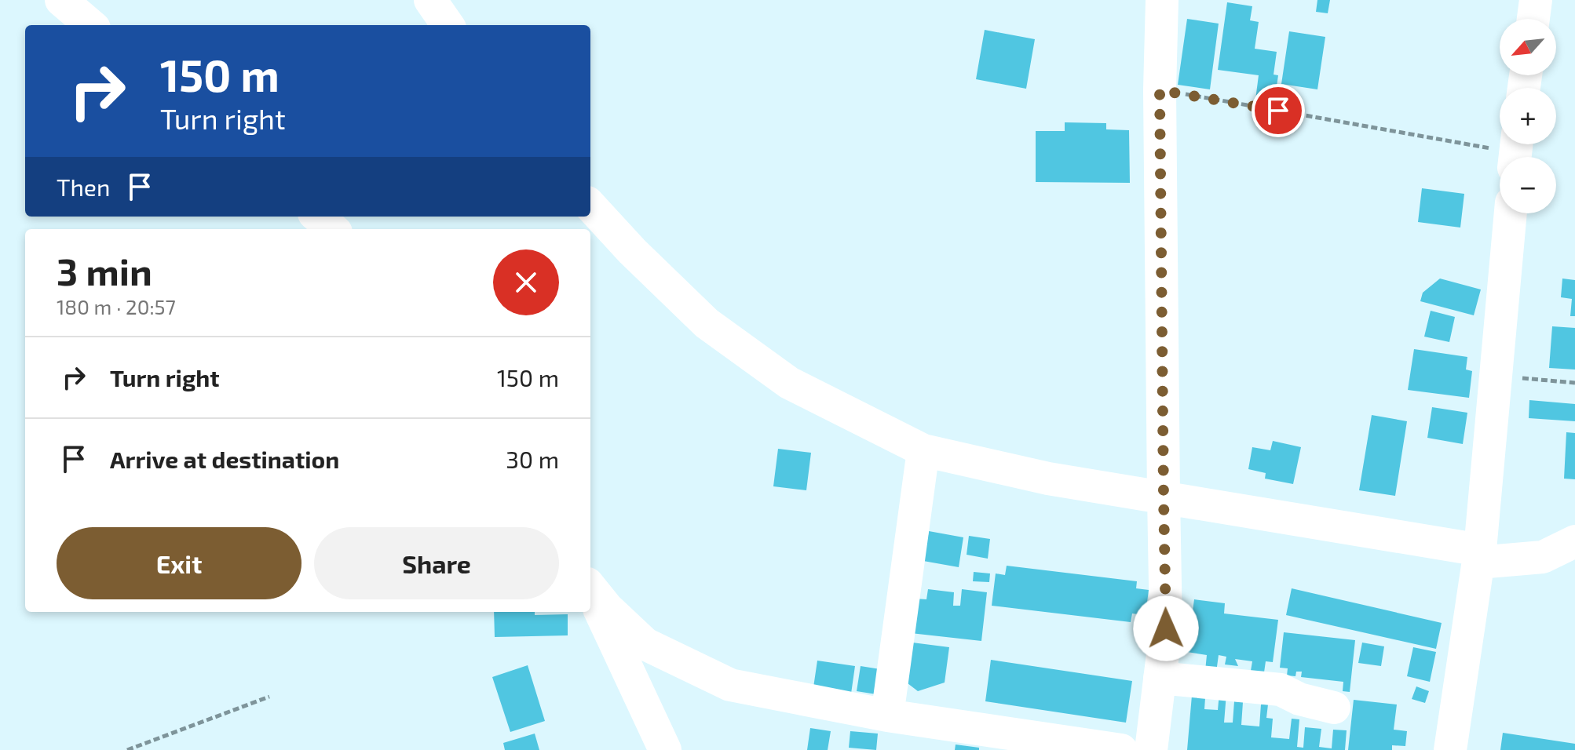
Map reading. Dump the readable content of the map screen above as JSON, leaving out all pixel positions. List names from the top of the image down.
{
  "north": "bottom left",
  "page": {
    "map_buttons": ["+", "−"],
    "turn": ["150 m", "Turn right"],
    "then": "Then",
    "heading": ["3 min", "180 m · 20:57"],
    "list": [
      {
        "name": "Turn right",
        "value": "150 m"
      },
      {
        "name": "Arrive at destination",
        "value": "30 m"
      }
    ],
    "buttons": ["Exit", "Share"]
  }
}
